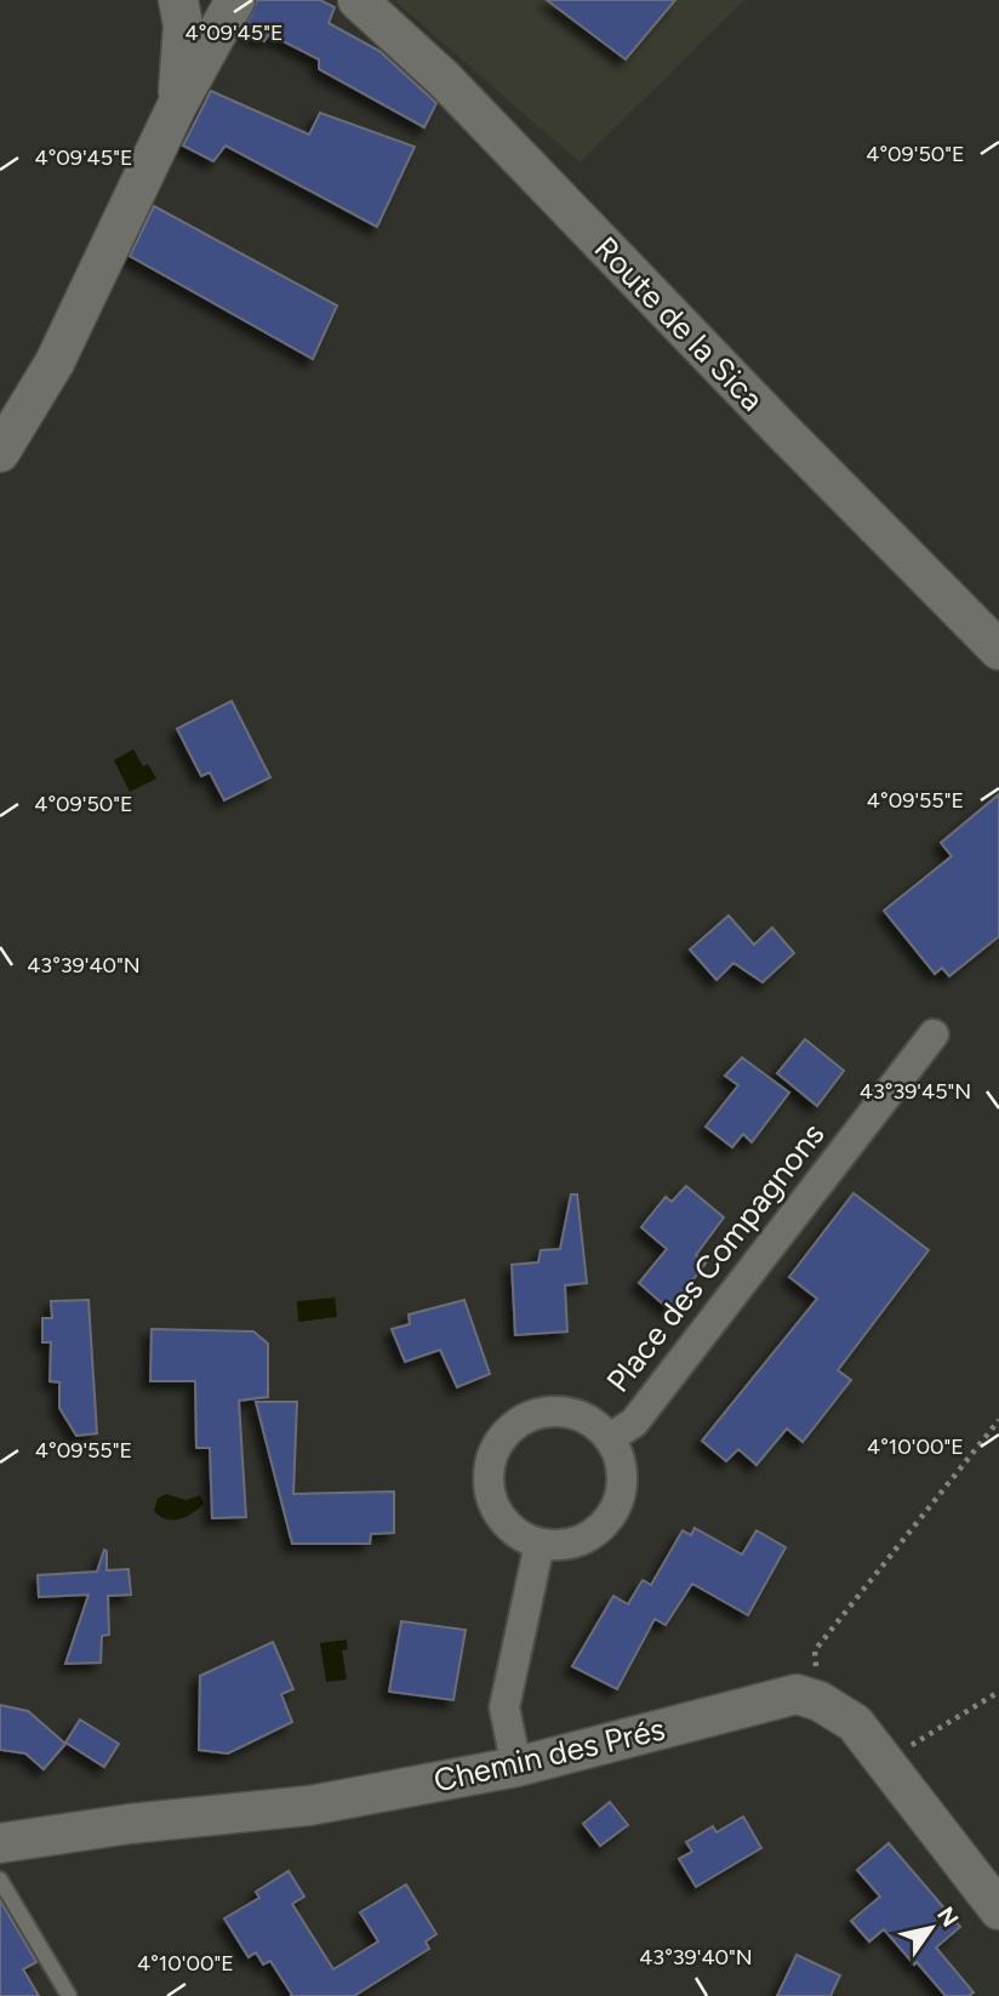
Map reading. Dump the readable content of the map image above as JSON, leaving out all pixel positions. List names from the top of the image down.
{
  "streets": {
    "street": ["Route de la Sica", "Place des Compagnons", "Chemin des Prés"]
  },
  "north": "top right",
  "coordinates": [
    "4°09'45\"E",
    "4°09'50\"E",
    "4°09'55\"E",
    "43°39'40\"N",
    "43°39'45\"N",
    "4°10'00\"E"
  ]
}
